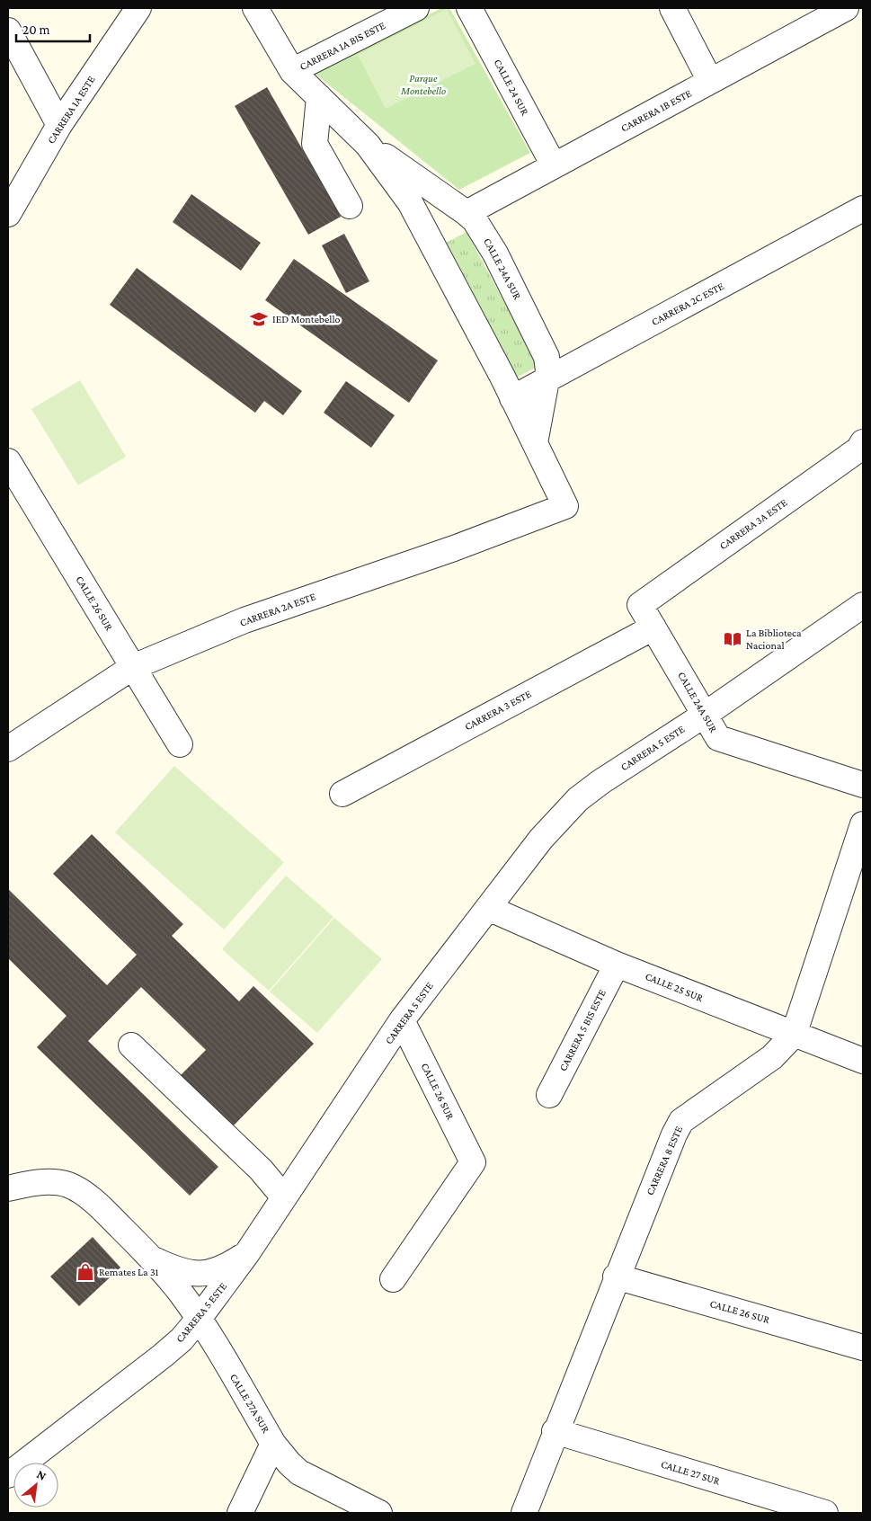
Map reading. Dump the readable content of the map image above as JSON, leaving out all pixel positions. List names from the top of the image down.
{
  "streets": {
    "street": [
      "CARRERA 1A BIS ESTE",
      "CALLE 24 SUR",
      "CARRERA 1A ESTE",
      "CARRERA 1B ESTE",
      "CALLE 24A SUR",
      "CARRERA 2C ESTE",
      "CARRERA 3A ESTE",
      "CALLE 26 SUR",
      "CARRERA 2A ESTE",
      "CARRERA 3 ESTE",
      "CARRERA 5 ESTE",
      "CALLE 25 SUR",
      "CARRERA 5 BIS ESTE",
      "CARRERA 8 ESTE",
      "CALLE 27A SUR",
      "CALLE 27 SUR"
    ]
  },
  "crossings": [
    ["CARRERA 1A BIS ESTE", "CALLE 24A SUR"],
    ["CALLE 24 SUR", "CARRERA 1B ESTE"],
    ["CARRERA 1B ESTE", "CALLE 24A SUR"],
    ["CALLE 24A SUR", "CARRERA 2C ESTE"],
    ["CALLE 24A SUR", "CARRERA 3A ESTE"],
    ["CALLE 24A SUR", "CARRERA 2A ESTE"],
    ["CALLE 24A SUR", "CARRERA 3 ESTE"],
    ["CALLE 24A SUR", "CARRERA 5 ESTE"],
    ["CALLE 26 SUR", "CARRERA 2A ESTE"],
    ["CALLE 26 SUR", "CARRERA 5 ESTE"],
    ["CALLE 26 SUR", "CARRERA 8 ESTE"],
    ["CARRERA 5 ESTE", "CALLE 25 SUR"],
    ["CARRERA 5 ESTE", "CALLE 27A SUR"],
    ["CALLE 25 SUR", "CARRERA 5 BIS ESTE"],
    ["CALLE 25 SUR", "CARRERA 8 ESTE"],
    ["CARRERA 8 ESTE", "CALLE 27 SUR"]
  ],
  "parks": ["Parque Montebello"],
  "places": {
    "school or university": ["IED Montebello"],
    "library": ["La Biblioteca Nacional"],
    "shop": ["Remates La 31"]
  },
  "scale_bar": "20 m",
  "north": "top right"
}
